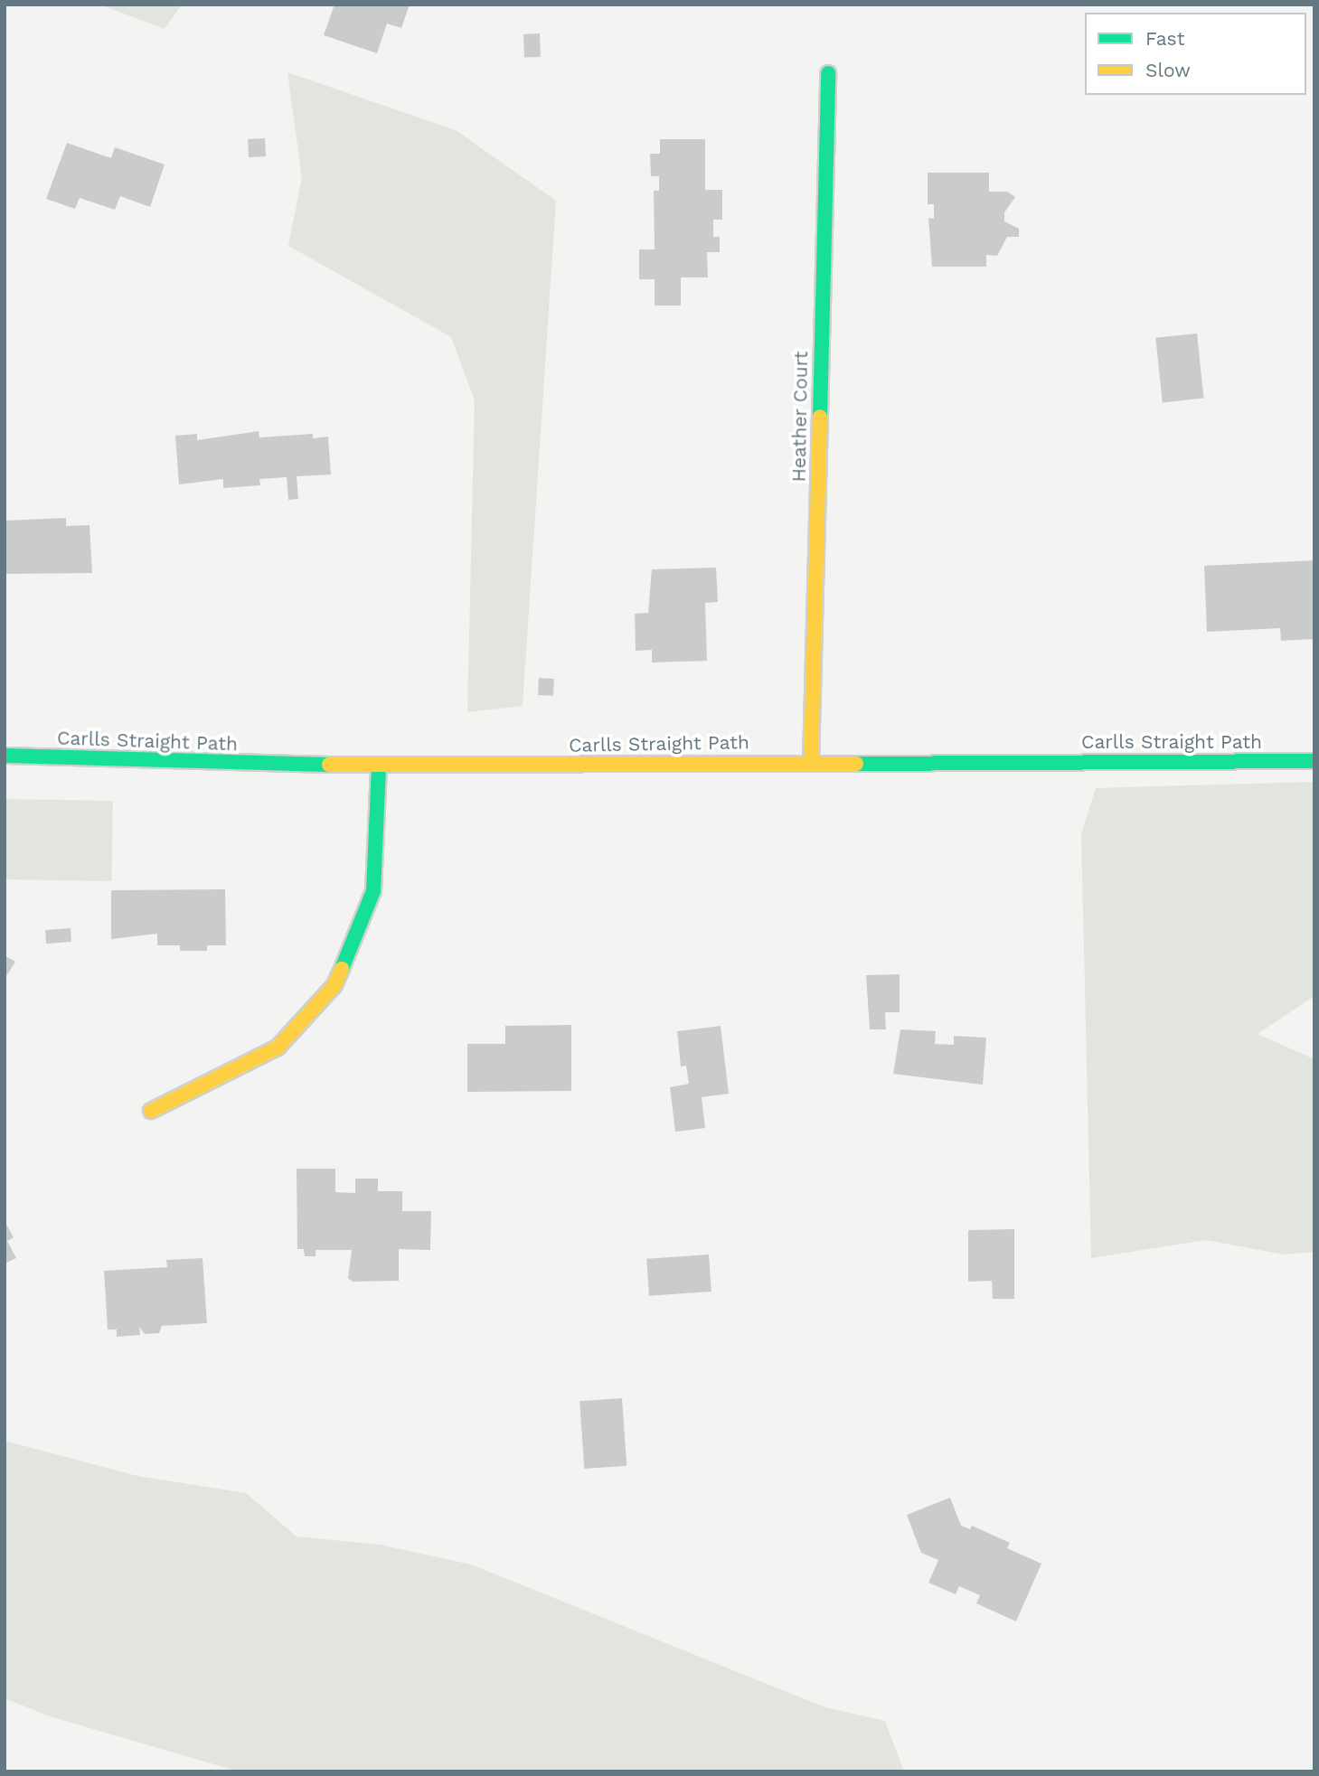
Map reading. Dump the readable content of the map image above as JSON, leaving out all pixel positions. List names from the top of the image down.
{
  "streets": {
    "street": ["Heather Court", "Carlls Straight Path"]
  },
  "crossings": [
    ["Heather Court", "Carlls Straight Path"]
  ],
  "legend": ["Fast", "Slow"]
}
